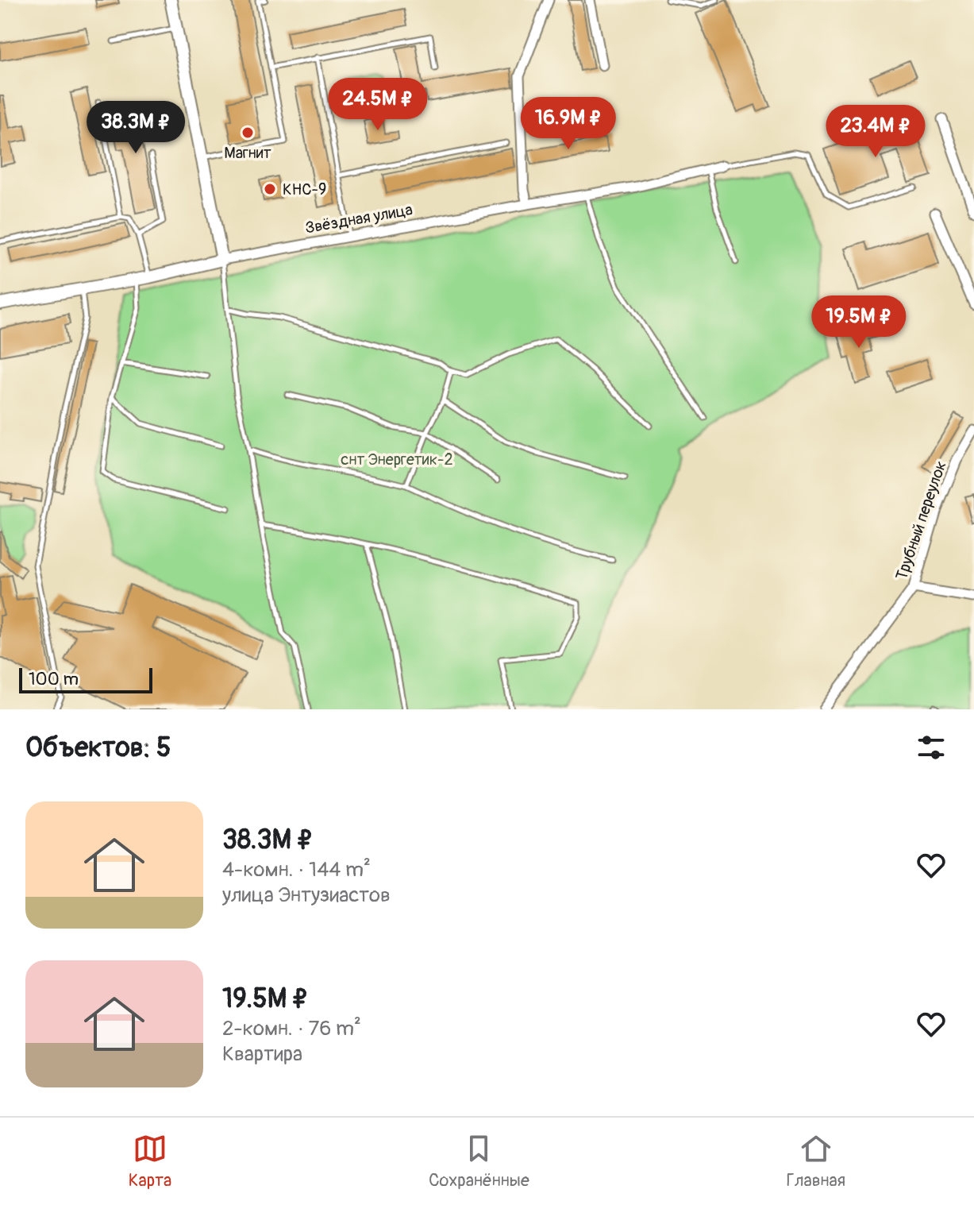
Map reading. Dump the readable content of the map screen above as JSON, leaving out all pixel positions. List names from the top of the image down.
{
  "streets": {
    "street": ["Звёздная улица", "Трубный переулок"]
  },
  "parks": ["снт Энергетик-2"],
  "places": ["Магнит", "КНС-9"],
  "scale_bar": "100 m",
  "page": {
    "price": [
      "24.5M ₽",
      "16.9M ₽",
      "38.3M ₽",
      "23.4M ₽",
      "19.5M ₽"
    ],
    "scale": "100 m",
    "heading": "Объектов: 5",
    "list": [
      {
        "name": "38.3M ₽",
        "note": "4-комн. · 144 m² · улица Энтузиастов"
      },
      {
        "name": "19.5M ₽",
        "note": "2-комн. · 76 m² · Квартира"
      }
    ],
    "tabs": ["Карта", "Сохранённые", "Главная"]
  }
}
